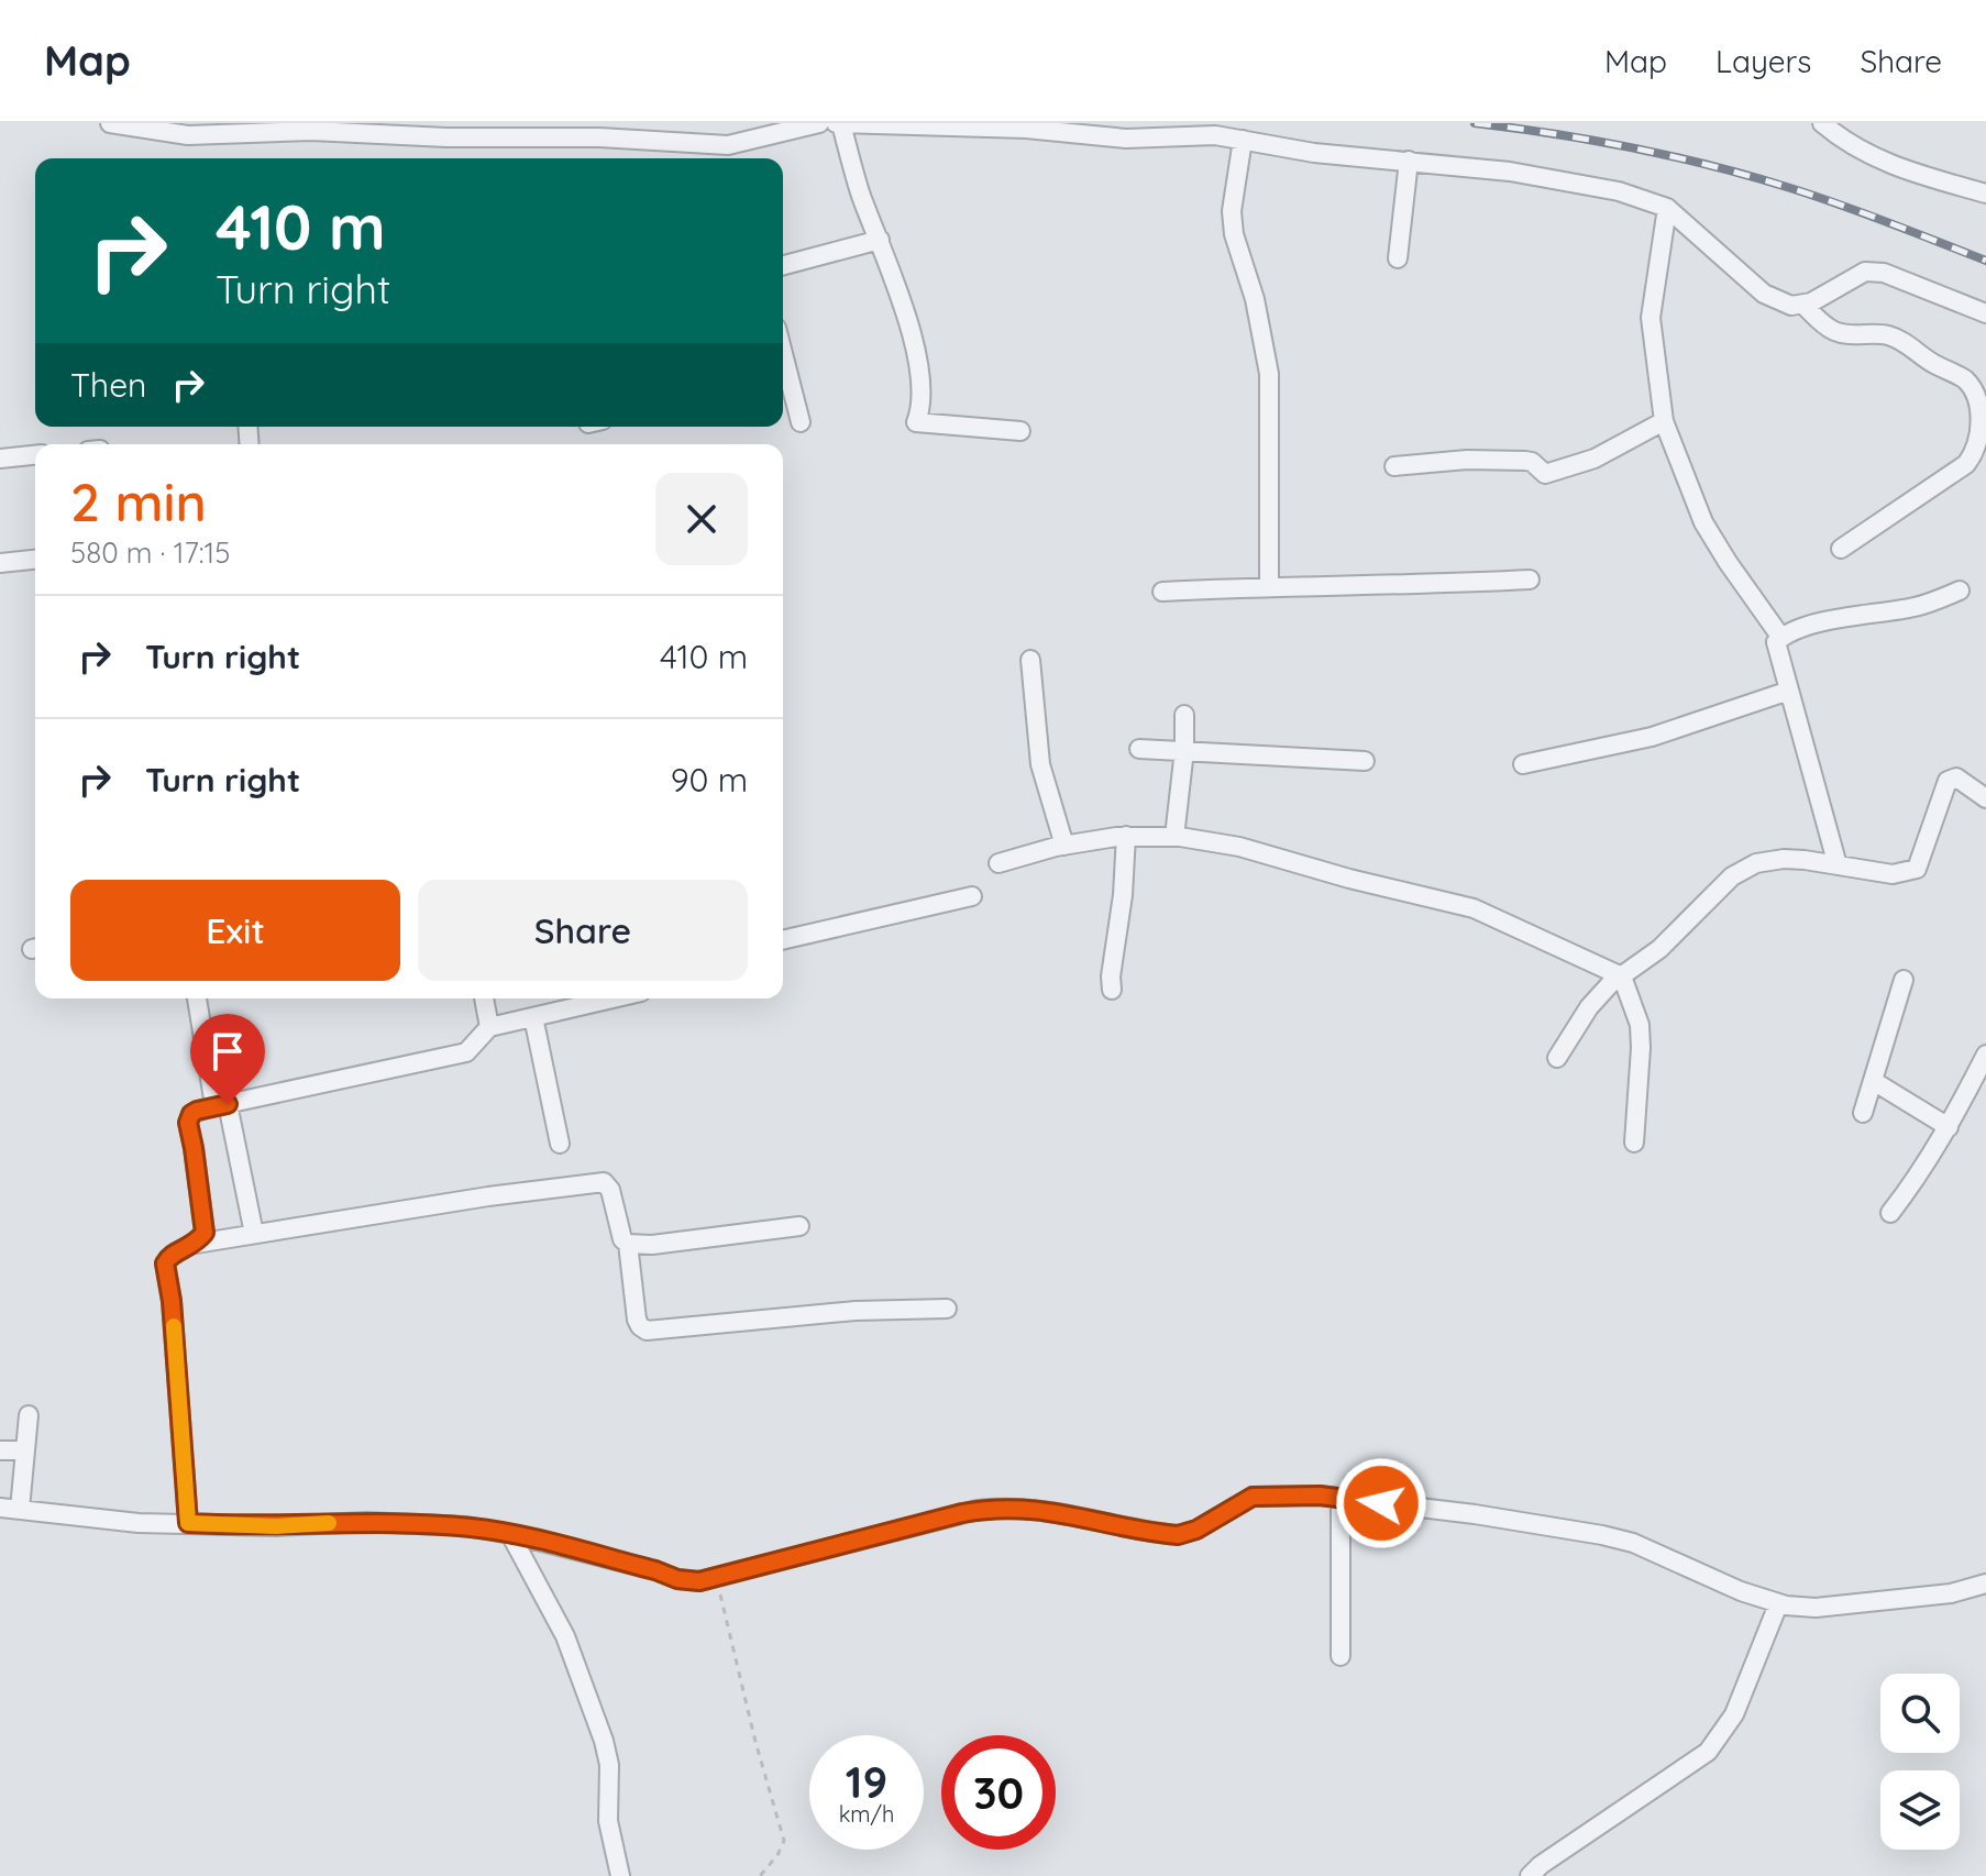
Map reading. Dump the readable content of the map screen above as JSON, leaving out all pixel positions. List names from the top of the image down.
{
  "page": {
    "header": "Map",
    "nav": ["Map", "Layers", "Share"],
    "turn": ["410 m", "Turn right"],
    "then": "Then",
    "heading": ["2 min", "580 m · 17:15"],
    "list": [
      {
        "name": "Turn right",
        "value": "410 m"
      },
      {
        "name": "Turn right",
        "value": "90 m"
      }
    ],
    "buttons": ["Exit", "Share"],
    "speed": "19 km/h",
    "limit": "30"
  }
}
